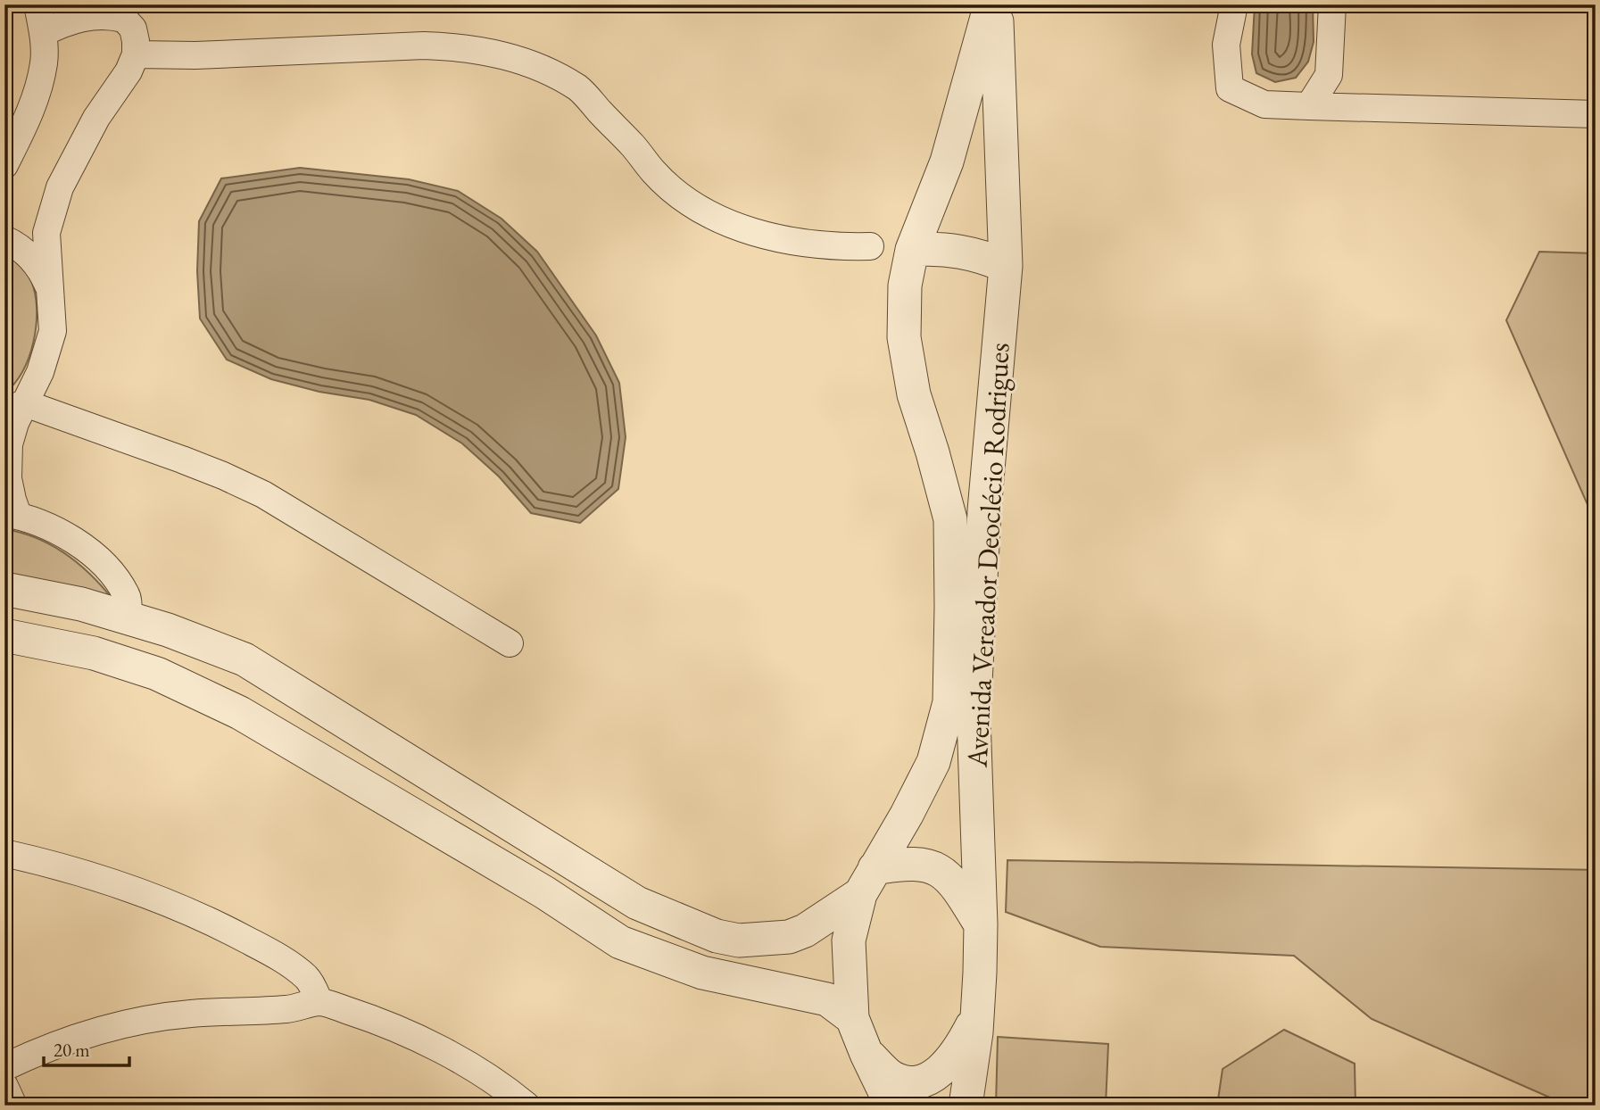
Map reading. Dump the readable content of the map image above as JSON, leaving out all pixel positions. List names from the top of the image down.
{
  "streets": {
    "street": ["Avenida Vereador Deoclécio Rodrigues"]
  },
  "scale_bar": "20 m"
}
